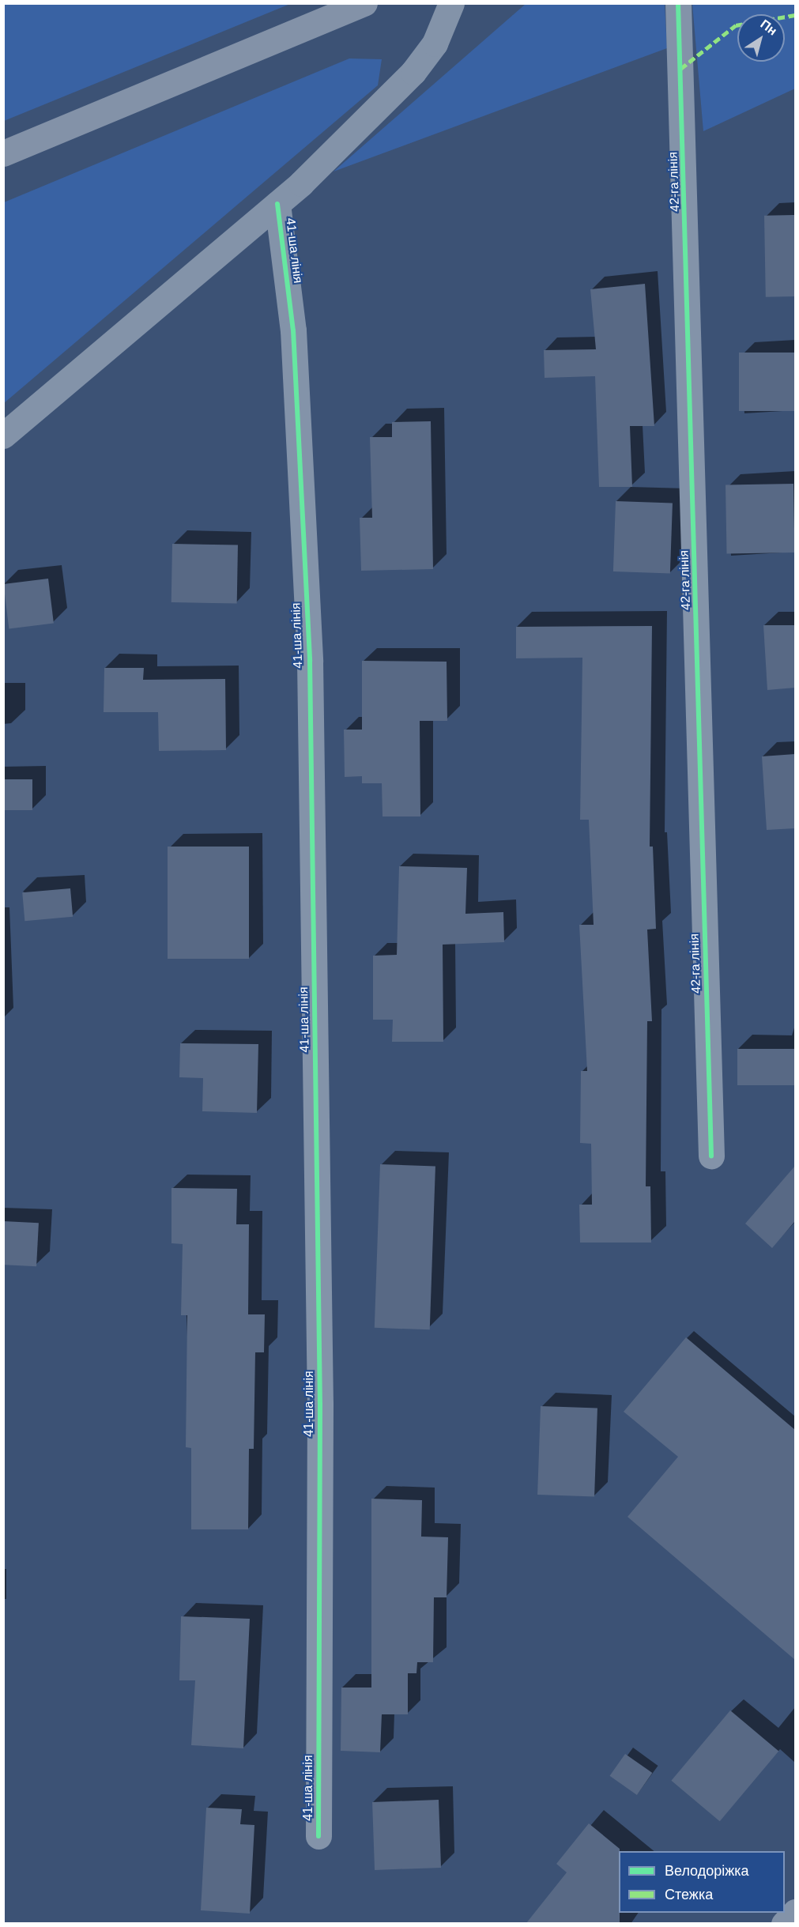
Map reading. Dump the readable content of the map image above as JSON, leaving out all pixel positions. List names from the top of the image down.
{
  "streets": {
    "street": ["42-га лінія", "41-ша лінія"]
  },
  "legend": ["Велодоріжка", "Стежка"],
  "north": "top right"
}
